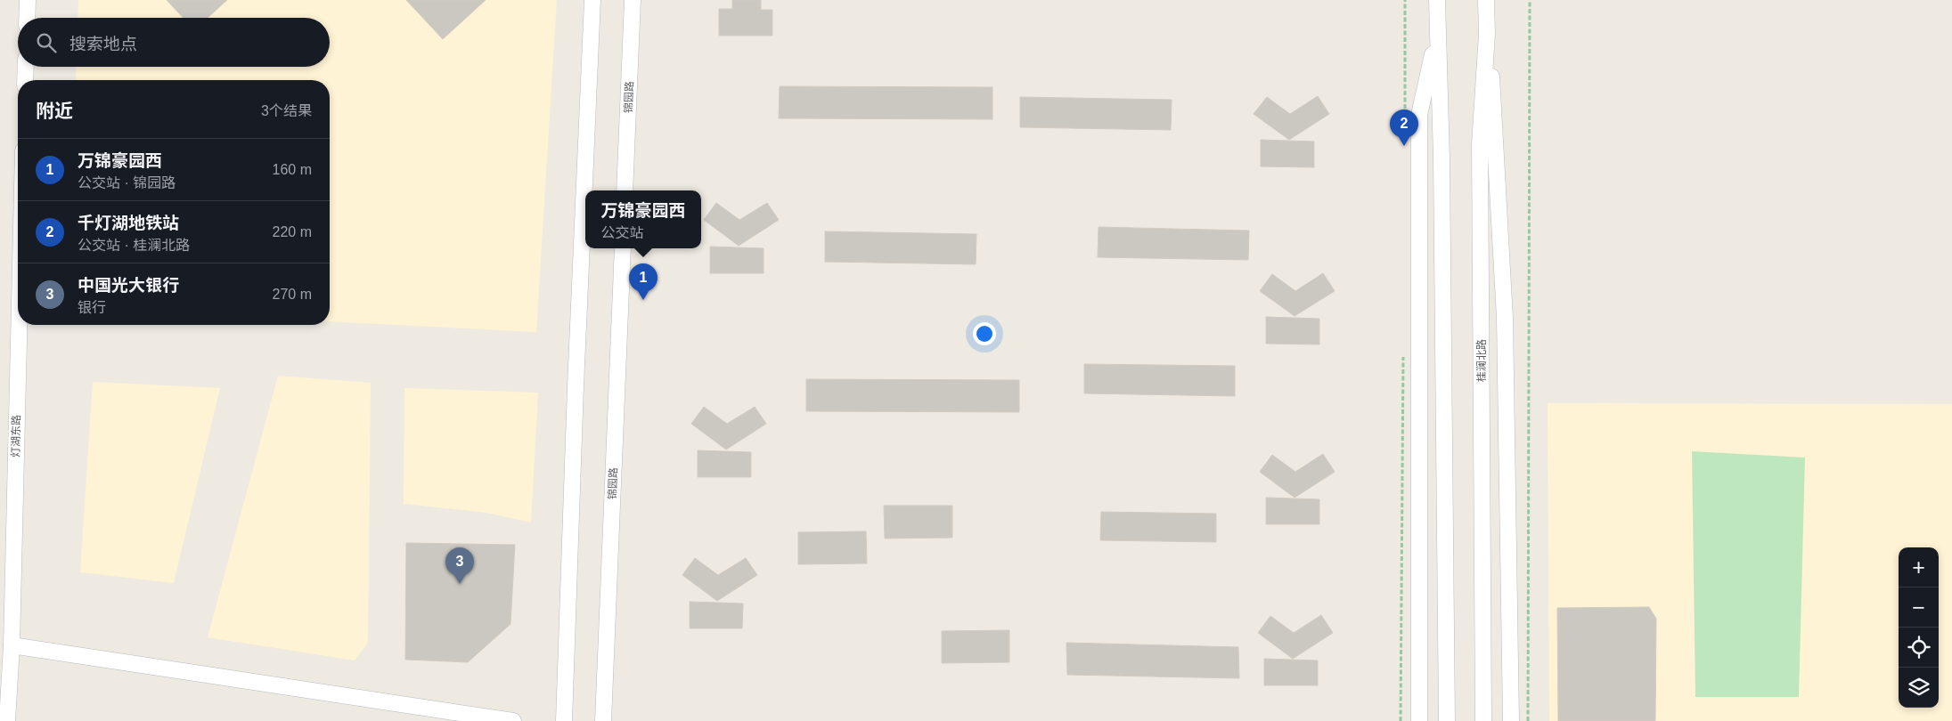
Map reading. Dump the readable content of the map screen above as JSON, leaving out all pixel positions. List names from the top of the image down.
{
  "streets": {
    "main road": ["锦园路", "桂澜北路", "灯湖东路"]
  },
  "page": {
    "search": "搜索地点",
    "heading": ["附近", "3个结果"],
    "pins": ["2", "1", "3"],
    "list": [
      {
        "mark": "1",
        "name": "万锦豪园西",
        "note": "公交站 · 锦园路",
        "value": "160 m"
      },
      {
        "mark": "2",
        "name": "千灯湖地铁站",
        "note": "公交站 · 桂澜北路",
        "value": "220 m"
      },
      {
        "mark": "3",
        "name": "中国光大银行",
        "note": "银行",
        "value": "270 m"
      }
    ],
    "popup": ["万锦豪园西", "公交站"],
    "map_buttons": ["+", "−"]
  }
}
